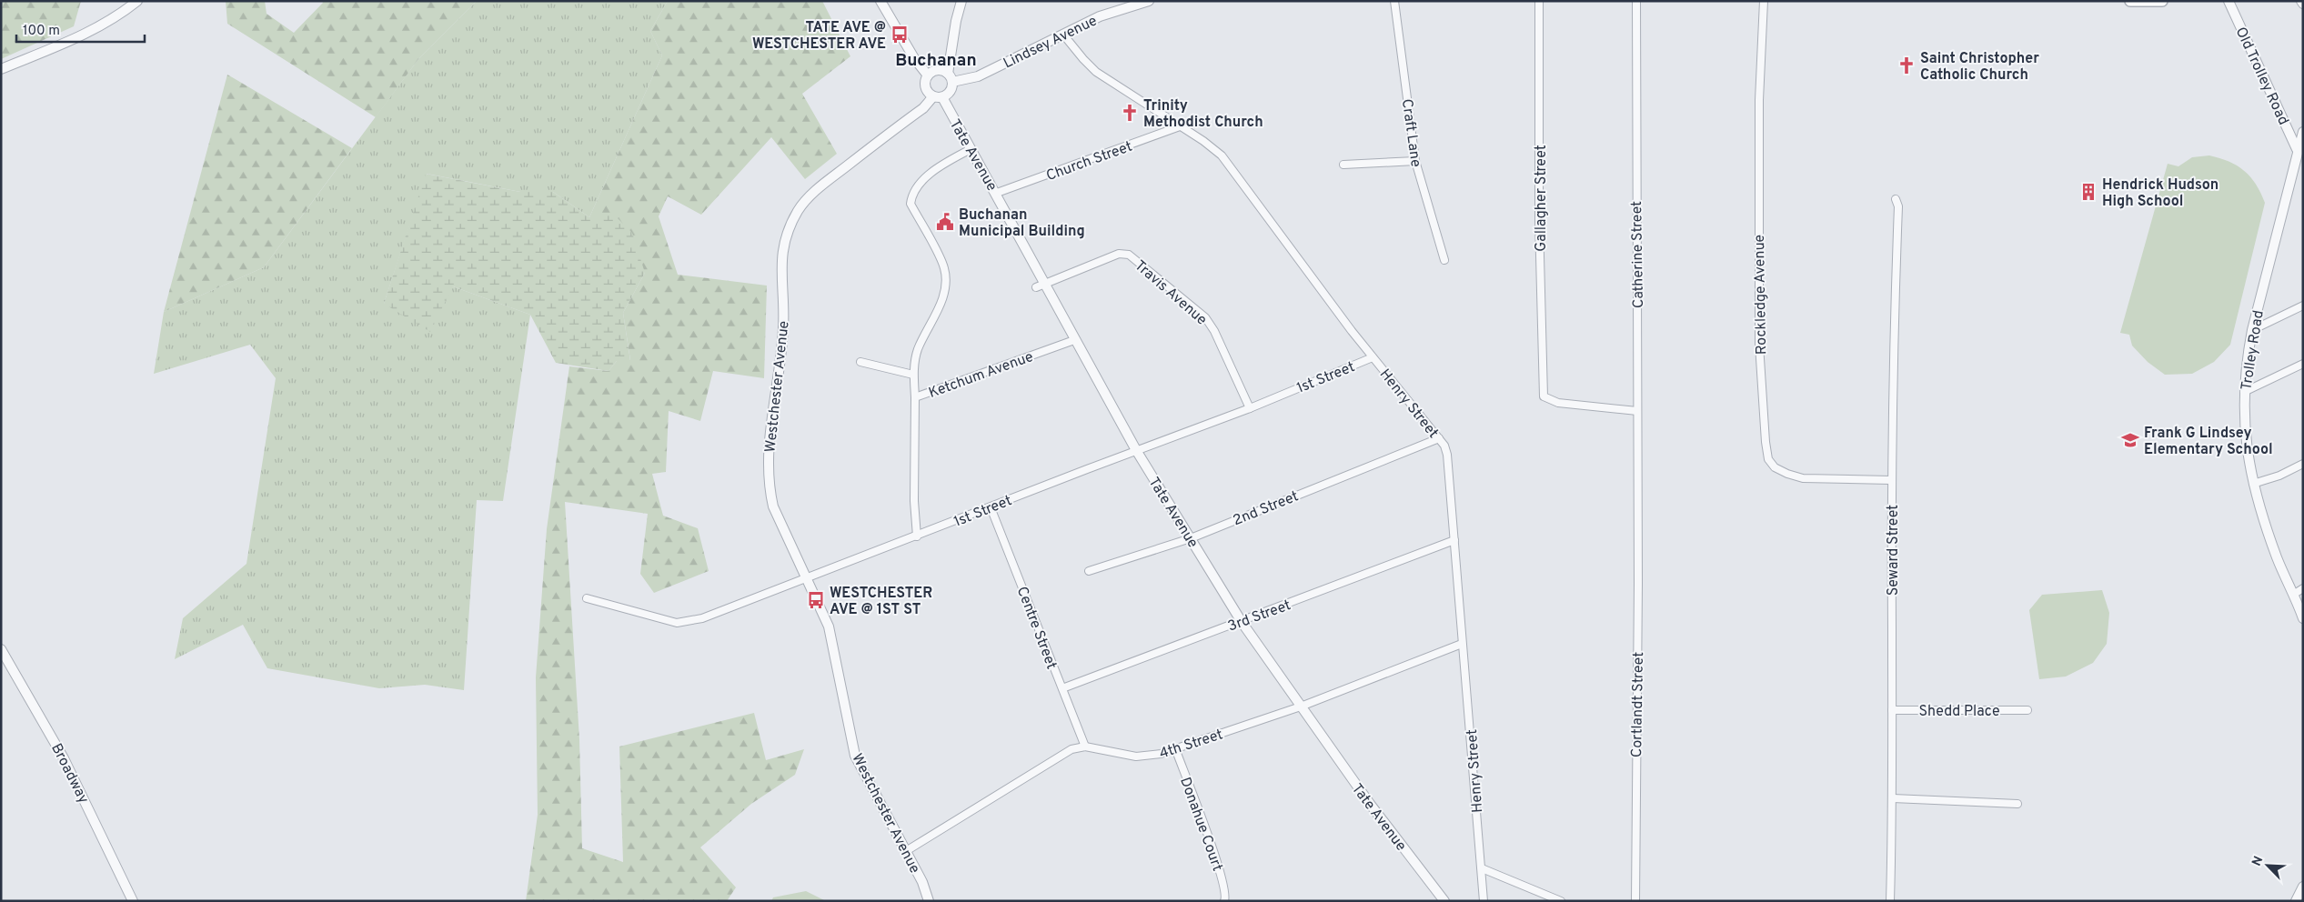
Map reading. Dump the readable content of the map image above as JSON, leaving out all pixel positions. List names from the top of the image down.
{
  "streets": {
    "street": [
      "Lindsey Avenue",
      "Old Trolley Road",
      "Craft Lane",
      "Tate Avenue",
      "Church Street",
      "Gallagher Street",
      "Catherine Street",
      "Travis Avenue",
      "Rockledge Avenue",
      "Trolley Road",
      "Ketchum Avenue",
      "1st Street",
      "Westchester Avenue",
      "Henry Street",
      "2nd Street",
      "Seward Street",
      "3rd Street",
      "Centre Street",
      "Cortlandt Street",
      "Shedd Place",
      "4th Street",
      "Broadway",
      "Donahue Court"
    ]
  },
  "crossings": [
    ["Lindsey Avenue", "Tate Avenue"],
    ["Lindsey Avenue", "Westchester Avenue"],
    ["Lindsey Avenue", "Henry Street"],
    ["Old Trolley Road", "Trolley Road"],
    ["Tate Avenue", "Church Street"],
    ["Tate Avenue", "Travis Avenue"],
    ["Tate Avenue", "Ketchum Avenue"],
    ["Tate Avenue", "1st Street"],
    ["Tate Avenue", "Westchester Avenue"],
    ["Tate Avenue", "2nd Street"],
    ["Tate Avenue", "3rd Street"],
    ["Tate Avenue", "4th Street"],
    ["Church Street", "Henry Street"],
    ["Gallagher Street", "Catherine Street"],
    ["Catherine Street", "Cortlandt Street"],
    ["Travis Avenue", "1st Street"],
    ["Rockledge Avenue", "Seward Street"],
    ["Ketchum Avenue", "1st Street"],
    ["1st Street", "Westchester Avenue"],
    ["1st Street", "Henry Street"],
    ["1st Street", "Centre Street"],
    ["Westchester Avenue", "4th Street"],
    ["Henry Street", "2nd Street"],
    ["Henry Street", "3rd Street"],
    ["Henry Street", "4th Street"],
    ["Seward Street", "Shedd Place"],
    ["3rd Street", "Centre Street"],
    ["Centre Street", "4th Street"],
    ["4th Street", "Donahue Court"]
  ],
  "districts": ["Buchanan"],
  "places": {
    "bus stop": ["TATE AVE @ WESTCHESTER AVE", "WESTCHESTER AVE @ 1ST ST"],
    "church": ["Saint Christopher Catholic Church", "Trinity Methodist Church"],
    "building": ["Hendrick Hudson High School"],
    "public building": ["Buchanan Municipal Building"],
    "school or university": ["Frank G Lindsey Elementary School"]
  },
  "scale_bar": "100 m",
  "north": "top left"
}
